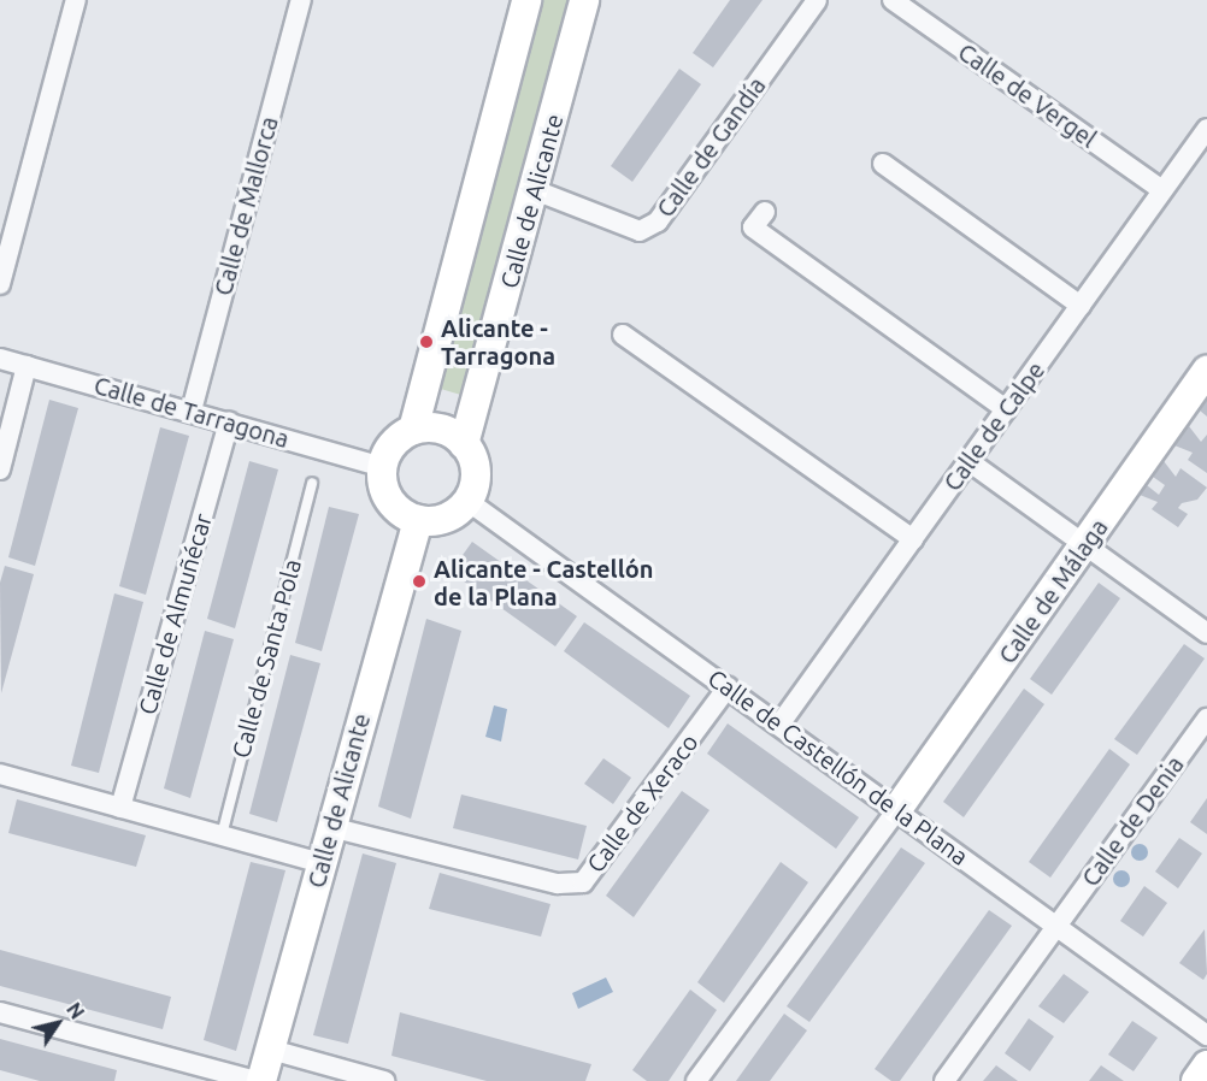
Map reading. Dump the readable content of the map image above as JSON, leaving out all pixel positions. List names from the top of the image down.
{
  "streets": {
    "street": [
      "Calle de Vergel",
      "Calle de Gandía",
      "Calle de Alicante",
      "Calle de Mallorca",
      "Calle de Tarragona",
      "Calle de Calpe",
      "Calle de Málaga",
      "Calle de Almuñécar",
      "Calle de Castellón de la Plana",
      "Calle de Xeraco",
      "Calle de Denia"
    ],
    "lane": ["Calle de Santa Pola"]
  },
  "crossings": [
    ["Calle de Vergel", "Calle de Calpe"],
    ["Calle de Gandía", "Calle de Alicante"],
    ["Calle de Alicante", "Calle de Tarragona"],
    ["Calle de Alicante", "Calle de Castellón de la Plana"],
    ["Calle de Alicante", "Calle de Xeraco"],
    ["Calle de Mallorca", "Calle de Tarragona"],
    ["Calle de Tarragona", "Calle de Almuñécar"],
    ["Calle de Tarragona", "Calle de Castellón de la Plana"],
    ["Calle de Calpe", "Calle de Castellón de la Plana"],
    ["Calle de Málaga", "Calle de Castellón de la Plana"],
    ["Calle de Castellón de la Plana", "Calle de Xeraco"],
    ["Calle de Castellón de la Plana", "Calle de Denia"]
  ],
  "places": ["Alicante - Tarragona", "Alicante - Castellón de la Plana"],
  "north": "top right"
}
